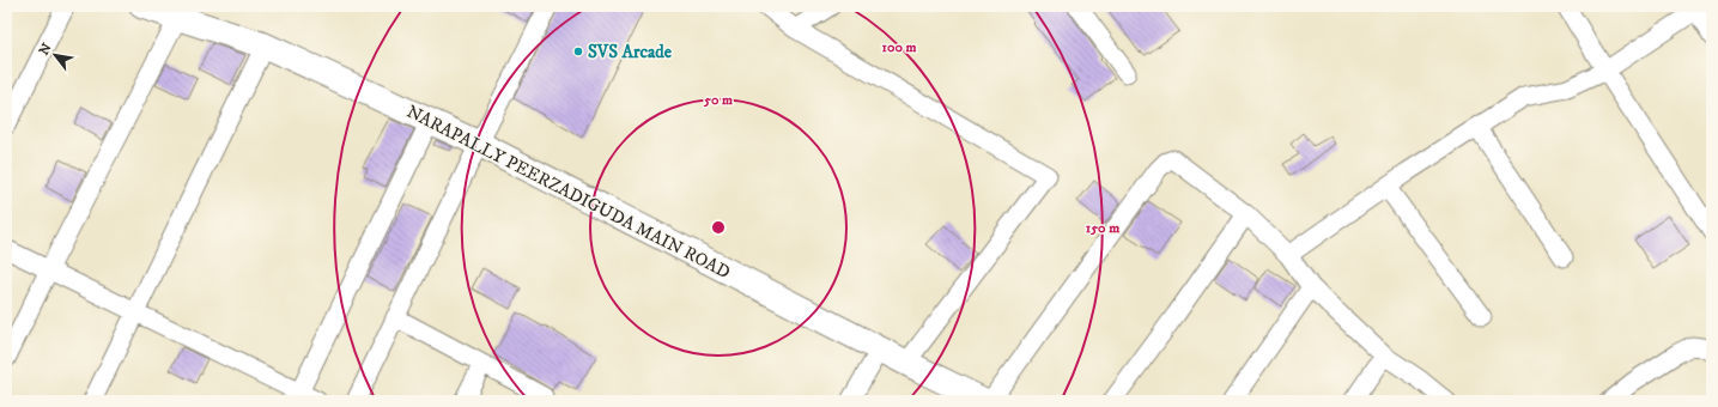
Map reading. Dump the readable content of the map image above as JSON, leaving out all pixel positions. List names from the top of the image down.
{
  "streets": {
    "street": ["NARAPALLY PEERZADIGUDA MAIN ROAD"]
  },
  "places": ["SVS Arcade"],
  "north": "top left",
  "rings": ["100 m", "50 m", "150 m"]
}
